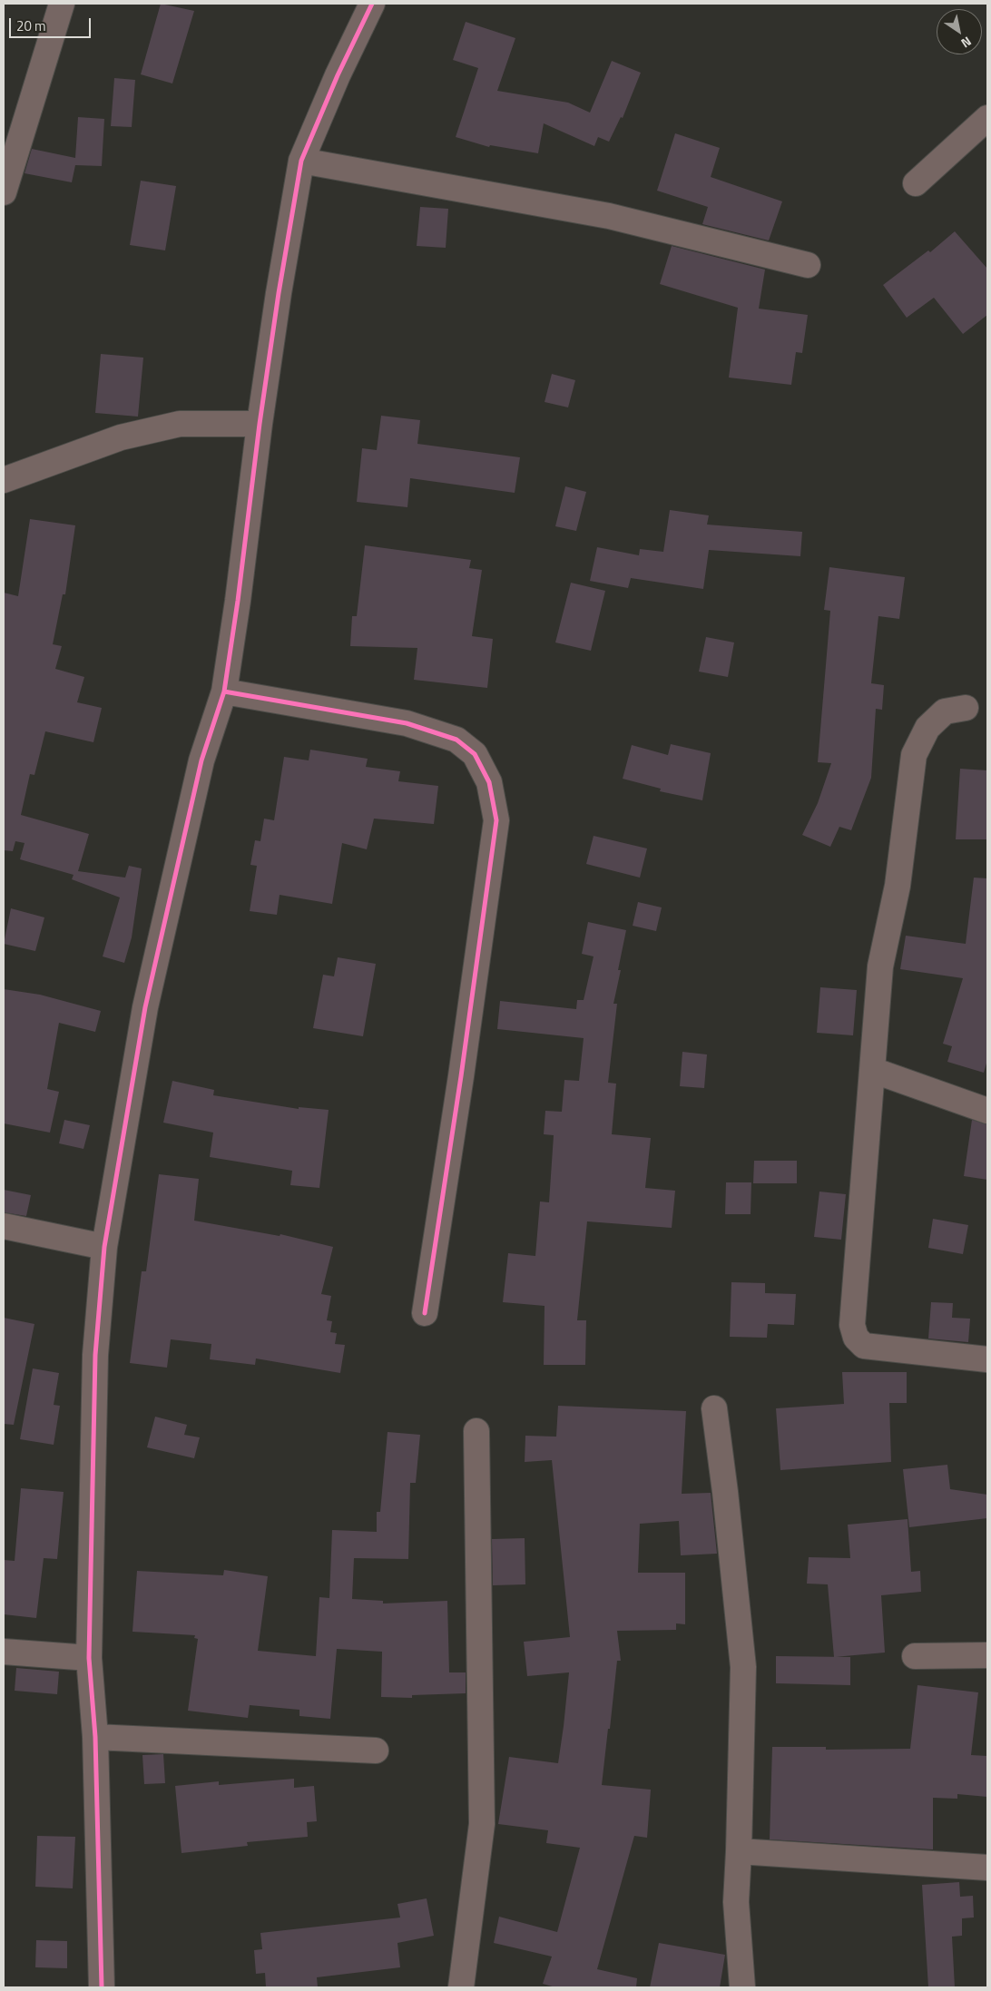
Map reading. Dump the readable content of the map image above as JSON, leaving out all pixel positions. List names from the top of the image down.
{
  "scale_bar": "20 m",
  "north": "bottom right"
}
